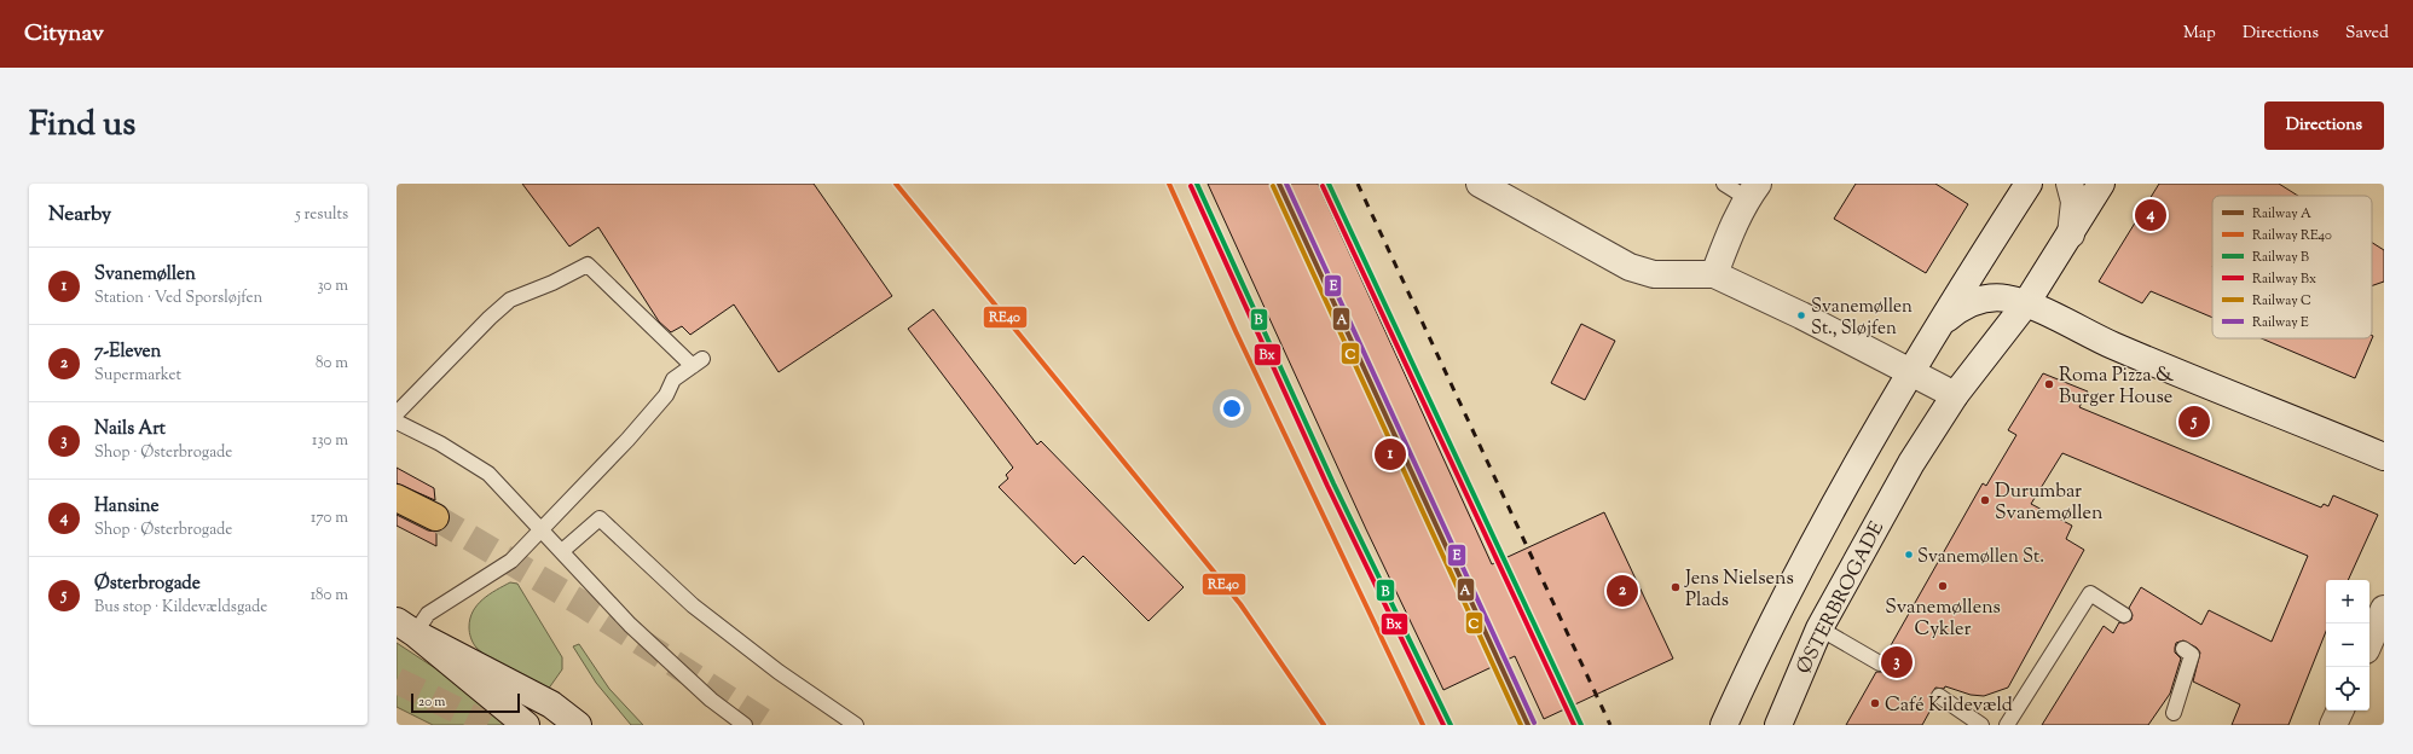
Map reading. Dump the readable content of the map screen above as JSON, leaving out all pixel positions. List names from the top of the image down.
{
  "streets": {
    "street": ["ØSTERBROGADE"]
  },
  "places": [
    "Svanemøllen St., Sløjfen",
    "Roma Pizza & Burger House",
    "Durumbar Svanemøllen",
    "Svanemøllen St.",
    "Svanemøllens Cykler",
    "Jens Nielsens Plads",
    "Café Kildevæld"
  ],
  "lines": [
    "rail line A",
    "rail line RE40",
    "rail line B",
    "rail line E",
    "rail line Bx",
    "rail line C"
  ],
  "legend": [
    "Railway A",
    "Railway RE40",
    "Railway B",
    "Railway Bx",
    "Railway C",
    "Railway E"
  ],
  "scale_bar": "20 m",
  "page": {
    "header": "Citynav",
    "nav": ["Map", "Directions", "Saved"],
    "title": "Find us",
    "buttons": "Directions",
    "heading": ["Nearby", "5 results"],
    "pins": [
      "4",
      "5",
      "1",
      "2",
      "3"
    ],
    "list": [
      {
        "mark": "1",
        "name": "Svanemøllen",
        "note": "Station · Ved Sporsløjfen",
        "value": "30 m"
      },
      {
        "mark": "2",
        "name": "7-Eleven",
        "note": "Supermarket",
        "value": "80 m"
      },
      {
        "mark": "3",
        "name": "Nails Art",
        "note": "Shop · Østerbrogade",
        "value": "130 m"
      },
      {
        "mark": "4",
        "name": "Hansine",
        "note": "Shop · Østerbrogade",
        "value": "170 m"
      },
      {
        "mark": "5",
        "name": "Østerbrogade",
        "note": "Bus stop · Kildevældsgade",
        "value": "180 m"
      }
    ],
    "map_buttons": ["+", "−"],
    "scale": "20 m"
  }
}
